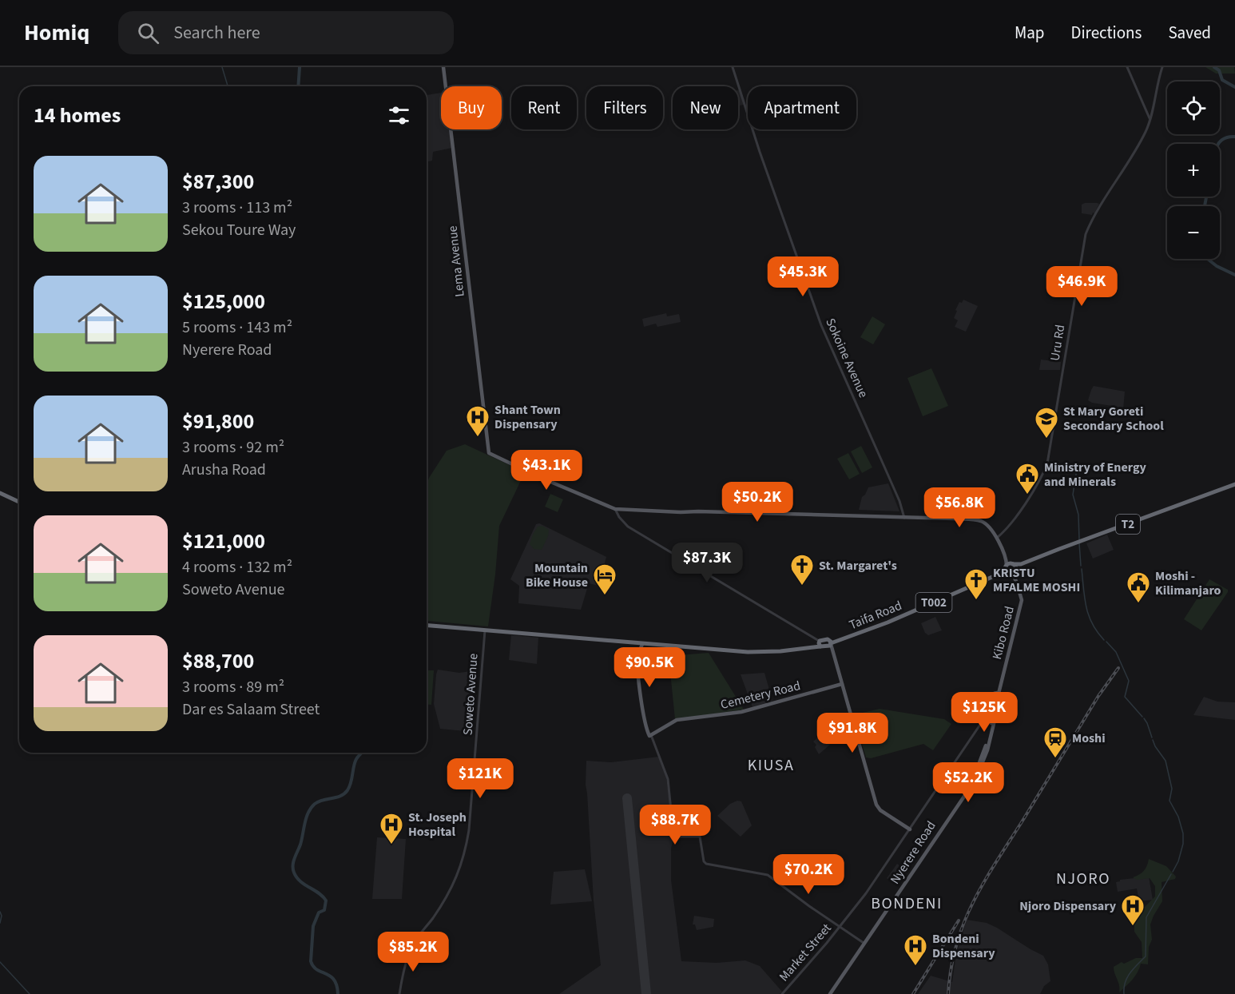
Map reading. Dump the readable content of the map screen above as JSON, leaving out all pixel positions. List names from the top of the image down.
{
  "streets": {
    "highway": ["T2", "T002", "Taifa Road"],
    "main road": [
      "Lema Avenue",
      "Kibo Road",
      "Cemetery Road",
      "Nyerere Road"
    ],
    "street": [
      "Uru Rd",
      "Sokoine Avenue",
      "Soweto Avenue",
      "Market Street"
    ]
  },
  "crossings": [
    ["T2", "Taifa Road"],
    ["T2", "Kibo Road"],
    ["Kibo Road", "Nyerere Road"],
    ["Nyerere Road", "Market Street"]
  ],
  "districts": ["KIUSA", "NJORO", "BONDENI"],
  "places": {
    "hospital": [
      "Shant Town Dispensary",
      "St. Joseph Hospital",
      "Njoro Dispensary",
      "Bondeni Dispensary"
    ],
    "school or university": ["St Mary Goreti Secondary School"],
    "public building": ["Ministry of Energy and Minerals", "Moshi - Kilimanjaro"],
    "church": ["St. Margaret's", "KRISTU MFALME MOSHI"],
    "hotel": ["Mountain Bike House"],
    "station": ["Moshi"]
  },
  "page": {
    "header": "Homiq",
    "search": "Search here",
    "nav": ["Map", "Directions", "Saved"],
    "map_buttons": ["+", "−"],
    "chip": [
      "Buy",
      "Rent",
      "Filters",
      "New",
      "Apartment"
    ],
    "heading": "14 homes",
    "list": [
      {
        "name": "$87,300",
        "note": "3 rooms · 113 m² · Sekou Toure Way"
      },
      {
        "name": "$125,000",
        "note": "5 rooms · 143 m² · Nyerere Road"
      },
      {
        "name": "$91,800",
        "note": "3 rooms · 92 m² · Arusha Road"
      },
      {
        "name": "$121,000",
        "note": "4 rooms · 132 m² · Soweto Avenue"
      },
      {
        "name": "$88,700",
        "note": "3 rooms · 89 m² · Dar es Salaam Street"
      }
    ],
    "price": [
      "$45.3K",
      "$46.9K",
      "$43.1K",
      "$50.2K",
      "$56.8K",
      "$87.3K",
      "$90.5K",
      "$125K",
      "$91.8K",
      "$121K",
      "$52.2K",
      "$88.7K",
      "$70.2K",
      "$85.2K"
    ]
  }
}
